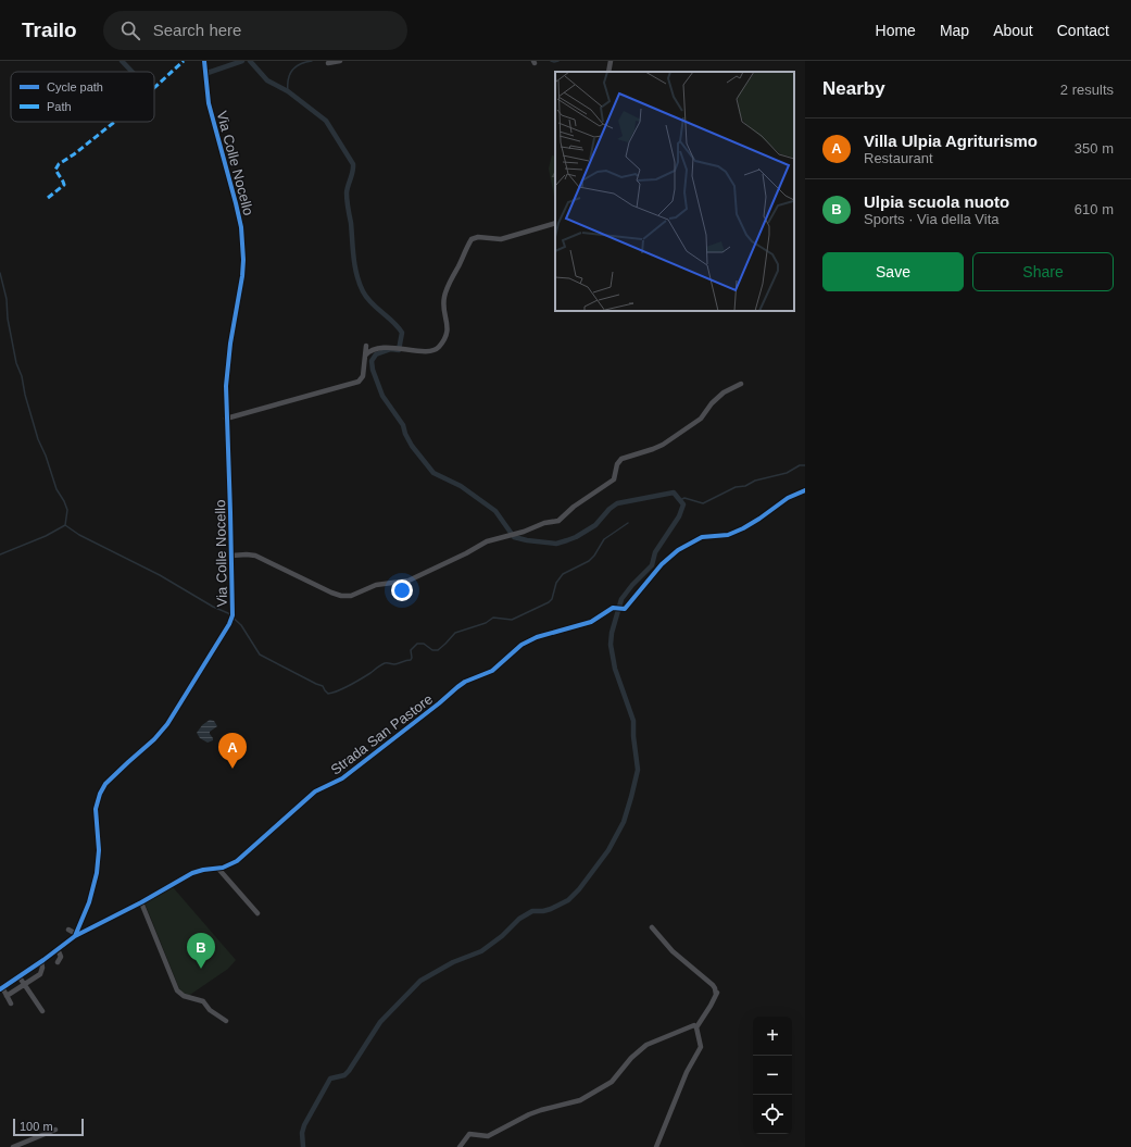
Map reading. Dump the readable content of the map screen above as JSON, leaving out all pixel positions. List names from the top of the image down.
{
  "streets": {
    "street": ["Via Colle Nocello", "Strada San Pastore"]
  },
  "crossings": [
    ["Via Colle Nocello", "Strada San Pastore"]
  ],
  "legend": ["Cycle path", "Path"],
  "scale_bar": "100 m",
  "page": {
    "header": "Trailo",
    "search": "Search here",
    "nav": [
      "Home",
      "Map",
      "About",
      "Contact"
    ],
    "heading": ["Nearby", "2 results"],
    "list": [
      {
        "mark": "A",
        "name": "Villa Ulpia Agriturismo",
        "note": "Restaurant",
        "value": "350 m"
      },
      {
        "mark": "B",
        "name": "Ulpia scuola nuoto",
        "note": "Sports · Via della Vita",
        "value": "610 m"
      }
    ],
    "buttons": ["Save", "Share"],
    "pins": ["A", "B"],
    "map_buttons": ["+", "−"],
    "scale": "100 m"
  }
}
